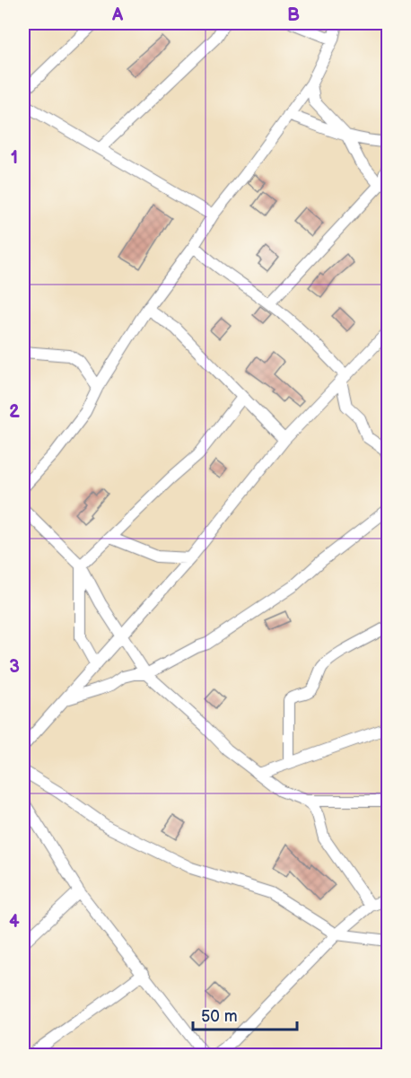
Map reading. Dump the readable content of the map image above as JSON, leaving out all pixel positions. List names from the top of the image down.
{
  "scale_bar": "50 m",
  "grid": {
    "columns": ["A", "B"],
    "rows": [
      "1",
      "2",
      "3",
      "4"
    ]
  }
}
